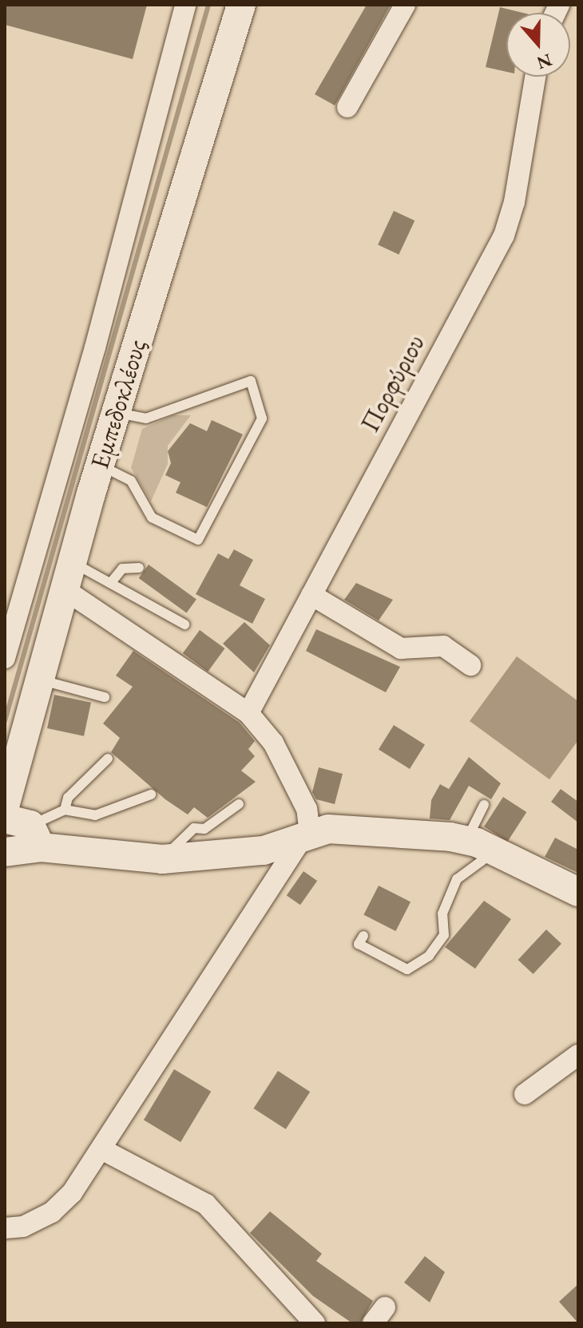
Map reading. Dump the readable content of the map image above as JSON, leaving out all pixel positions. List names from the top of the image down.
{
  "streets": {
    "street": ["Πορφύριου", "Εμπεδοκλέους"]
  },
  "north": "bottom"
}
